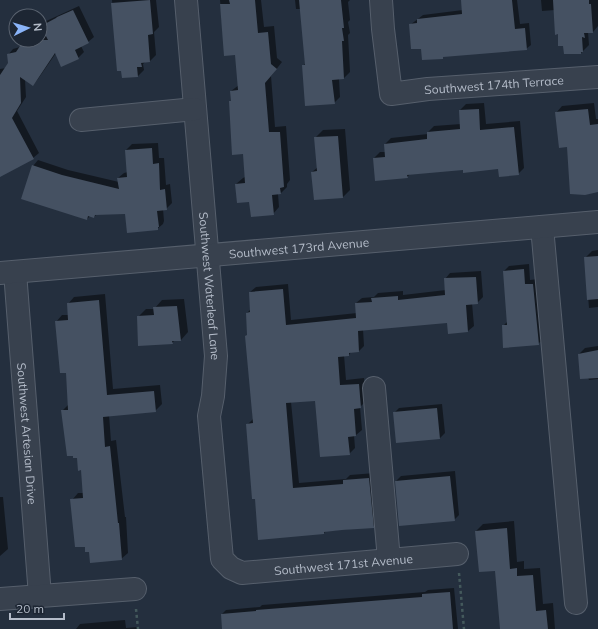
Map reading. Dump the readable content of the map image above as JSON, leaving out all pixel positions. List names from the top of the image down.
{
  "streets": {
    "street": [
      "Southwest 174th Terrace",
      "Southwest 173rd Avenue",
      "Southwest Waterleaf Lane",
      "Southwest Artesian Drive",
      "Southwest 171st Avenue"
    ]
  },
  "crossings": [
    ["Southwest 173rd Avenue", "Southwest Waterleaf Lane"],
    ["Southwest 173rd Avenue", "Southwest Artesian Drive"],
    ["Southwest Waterleaf Lane", "Southwest 171st Avenue"]
  ],
  "scale_bar": "20 m",
  "north": "right"
}
